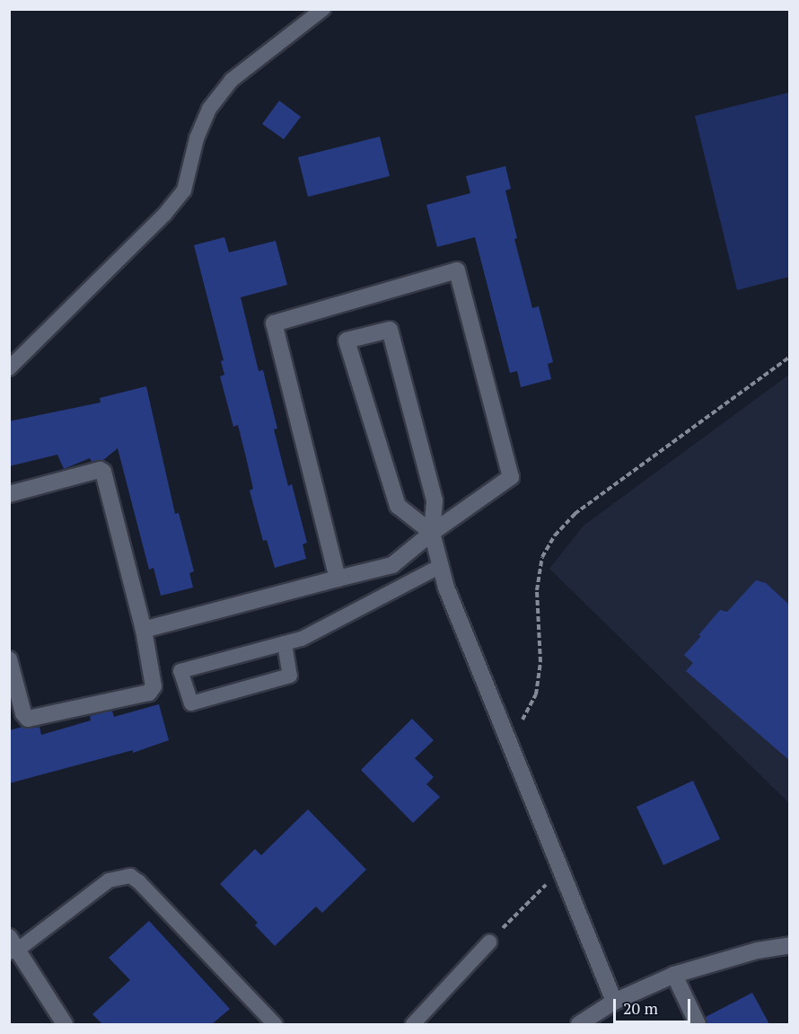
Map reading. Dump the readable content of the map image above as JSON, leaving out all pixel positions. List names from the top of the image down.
{
  "scale_bar": "20 m"
}
